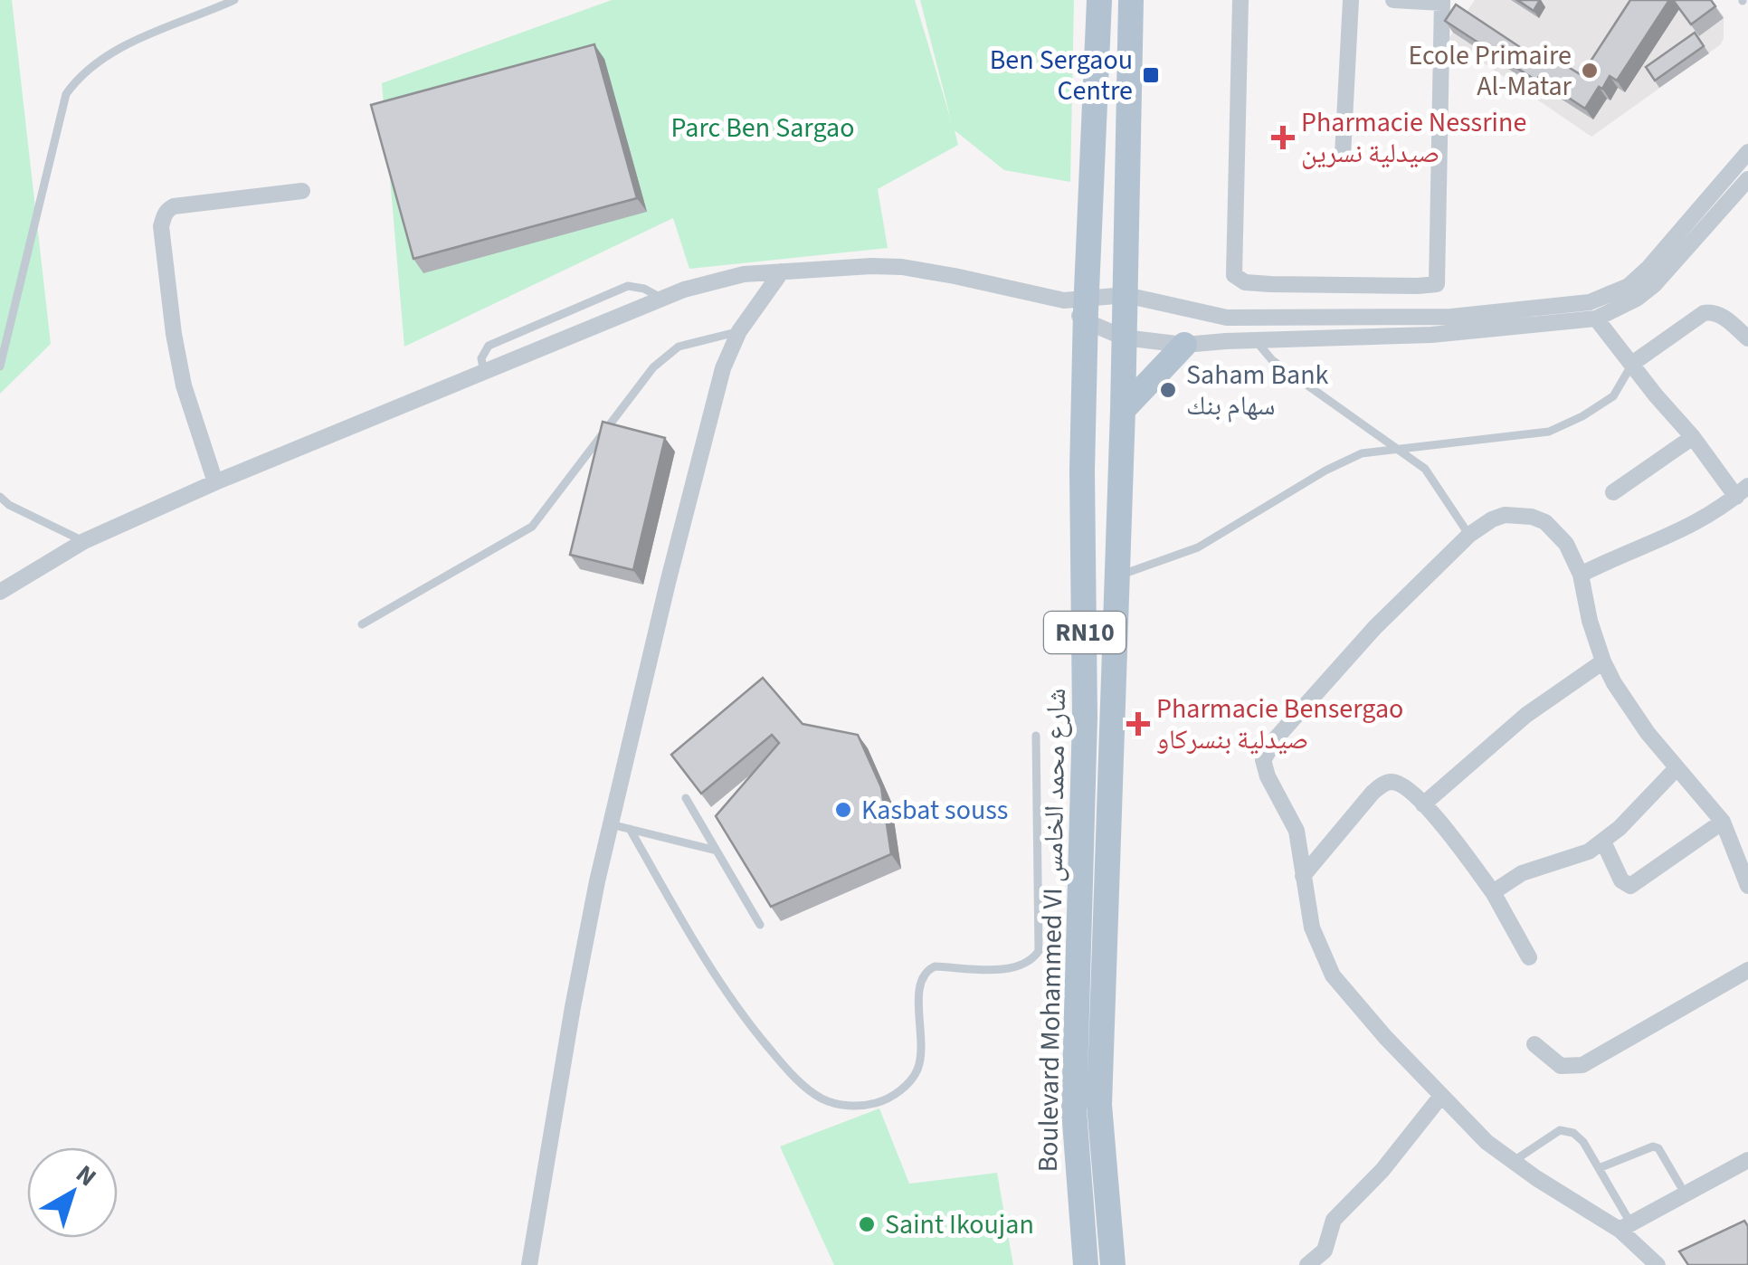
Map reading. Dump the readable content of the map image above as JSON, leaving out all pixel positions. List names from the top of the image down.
{
  "streets": {
    "main road": ["RN10", "Boulevard Mohammed VI شارع محمد الخامس"]
  },
  "parks": ["Parc Ben Sargao"],
  "places": {
    "other": [
      "Ecole Primaire Al-Matar",
      "Saham Bank سهام بنك",
      "Kasbat souss",
      "Saint Ikoujan"
    ],
    "transit": ["Ben Sergaou Centre"],
    "health": ["Pharmacie Nessrine صيدلية نسرين", "Pharmacie Bensergao صيدلية بنسركاو"]
  },
  "north": "top right"
}
